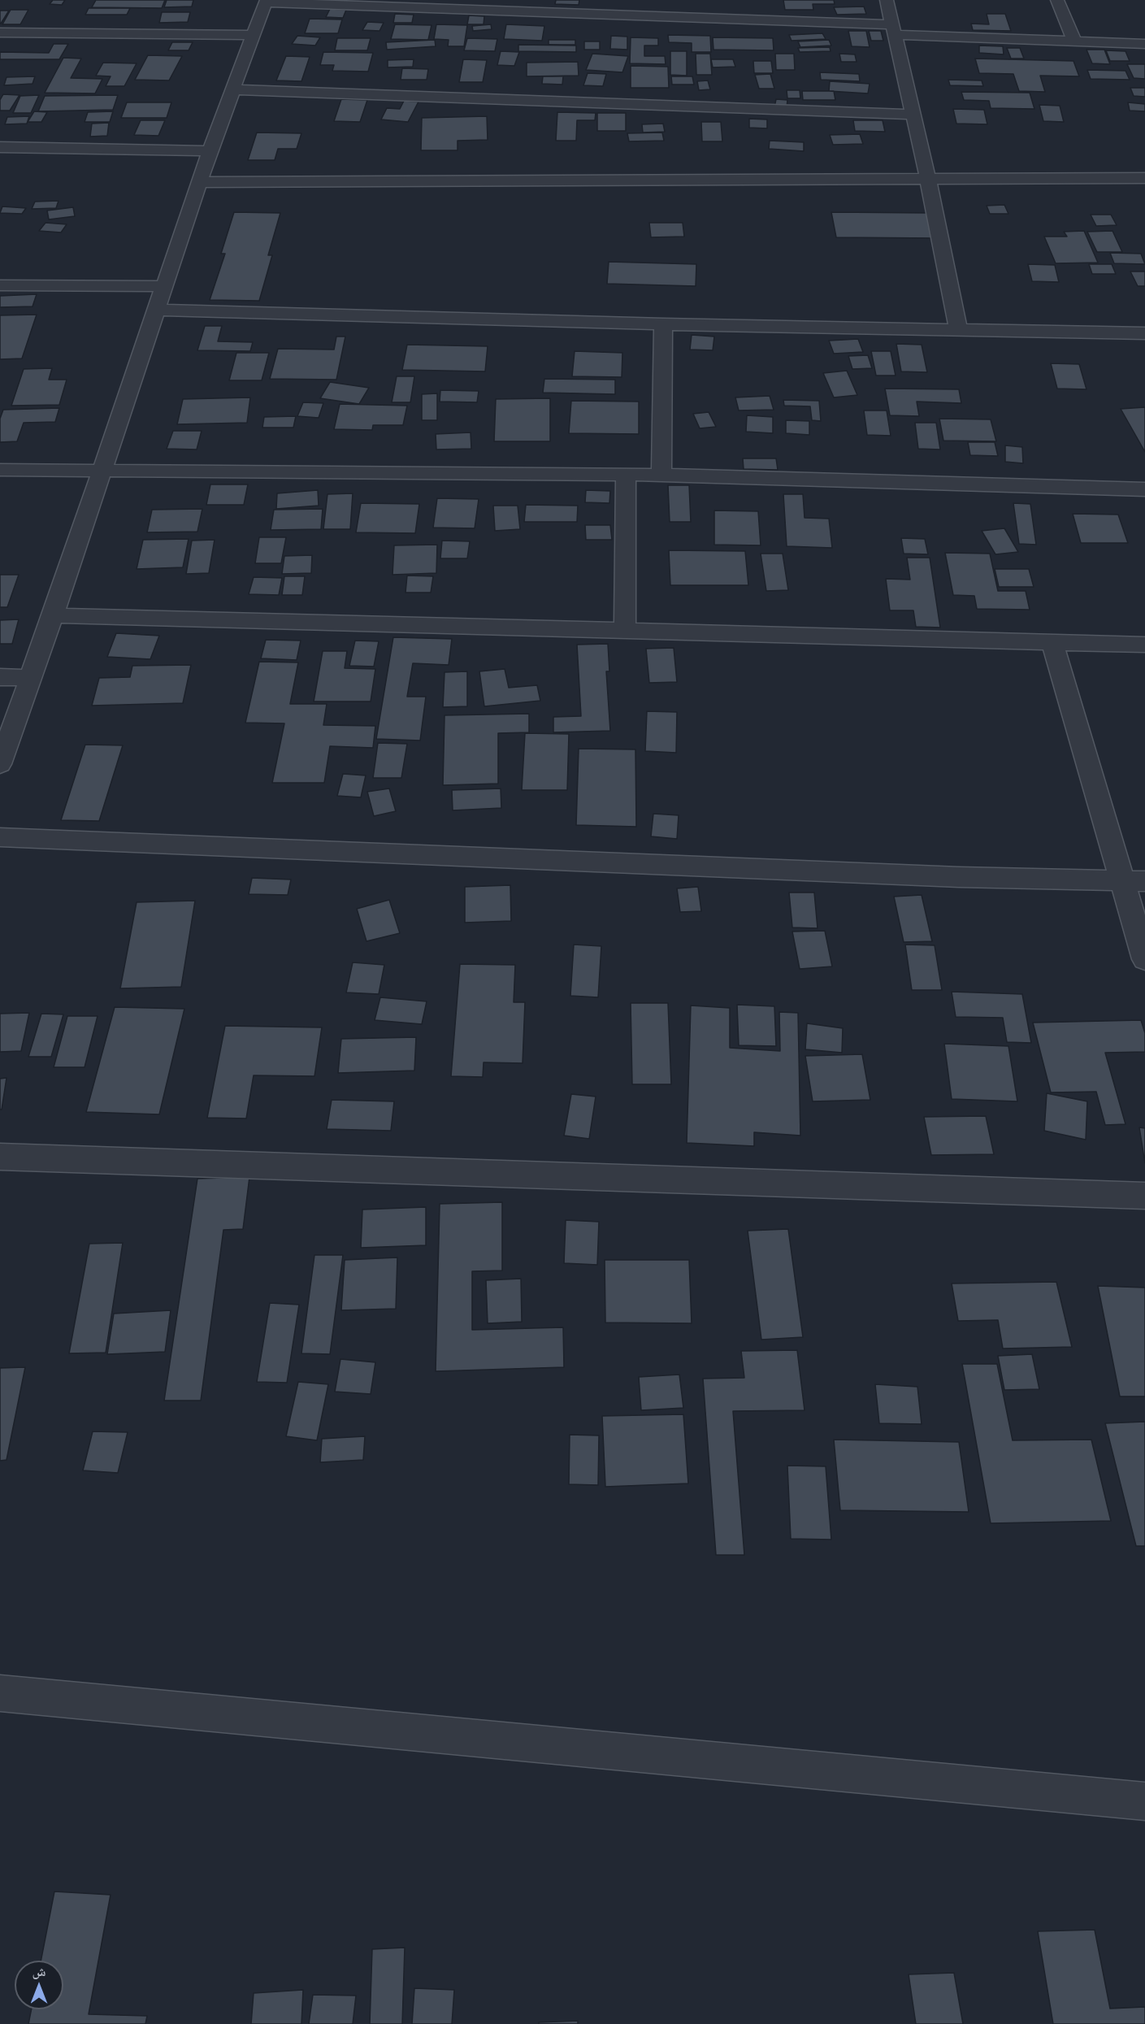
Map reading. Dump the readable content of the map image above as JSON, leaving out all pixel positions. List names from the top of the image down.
{
  "north": "top"
}
